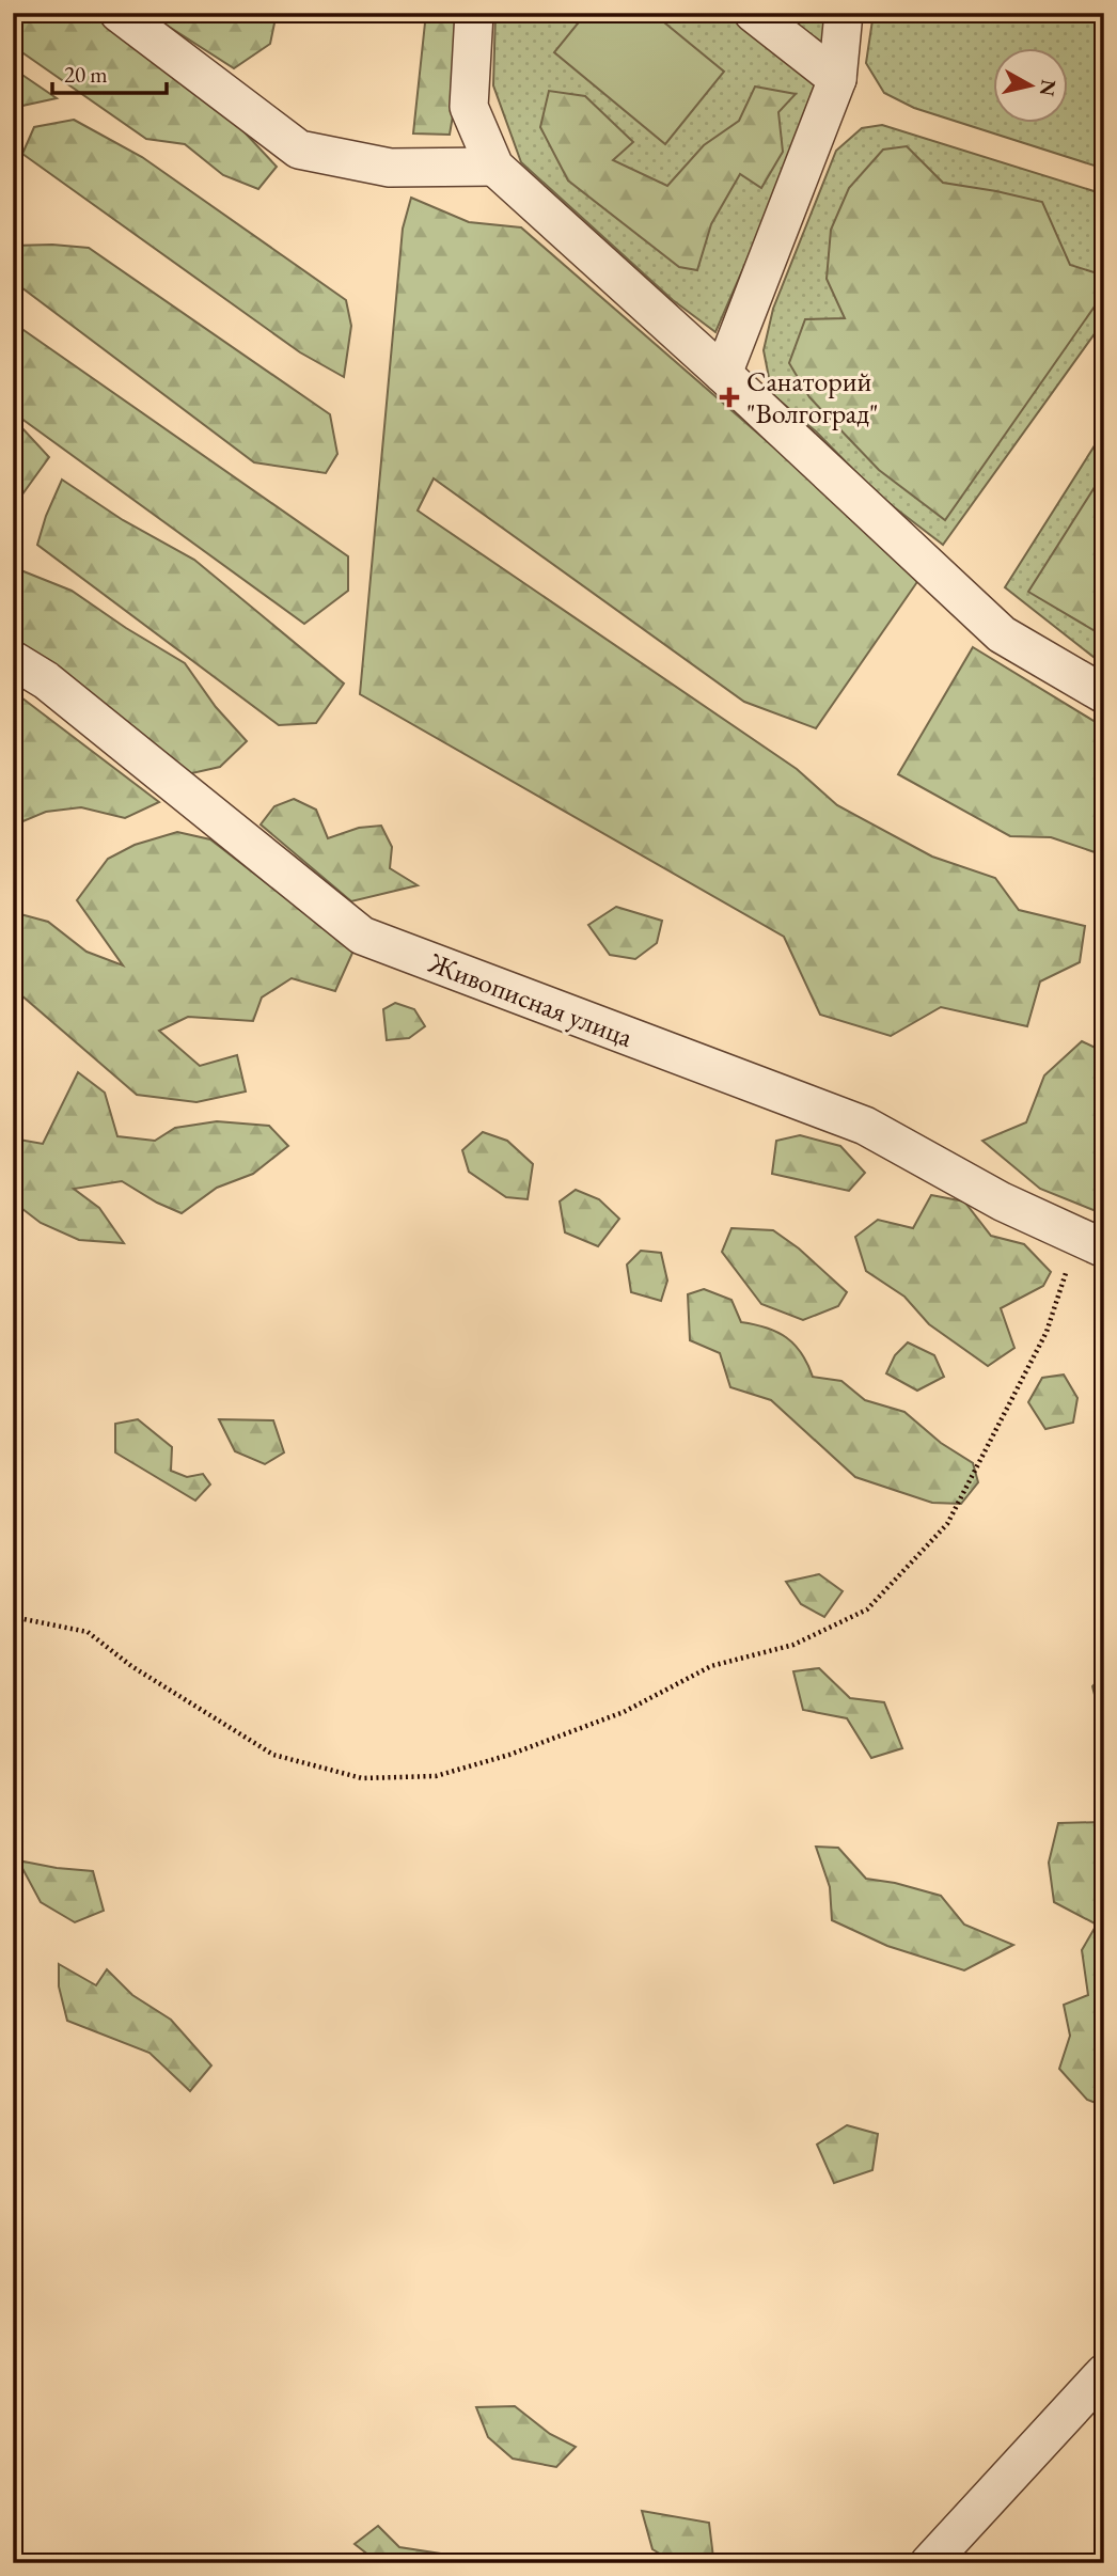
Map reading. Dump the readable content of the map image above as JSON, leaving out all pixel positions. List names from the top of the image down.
{
  "streets": {
    "street": ["Живописная улица"]
  },
  "places": {
    "health": ["Санаторий \"Волгоград\""]
  },
  "scale_bar": "20 m",
  "north": "right"
}
